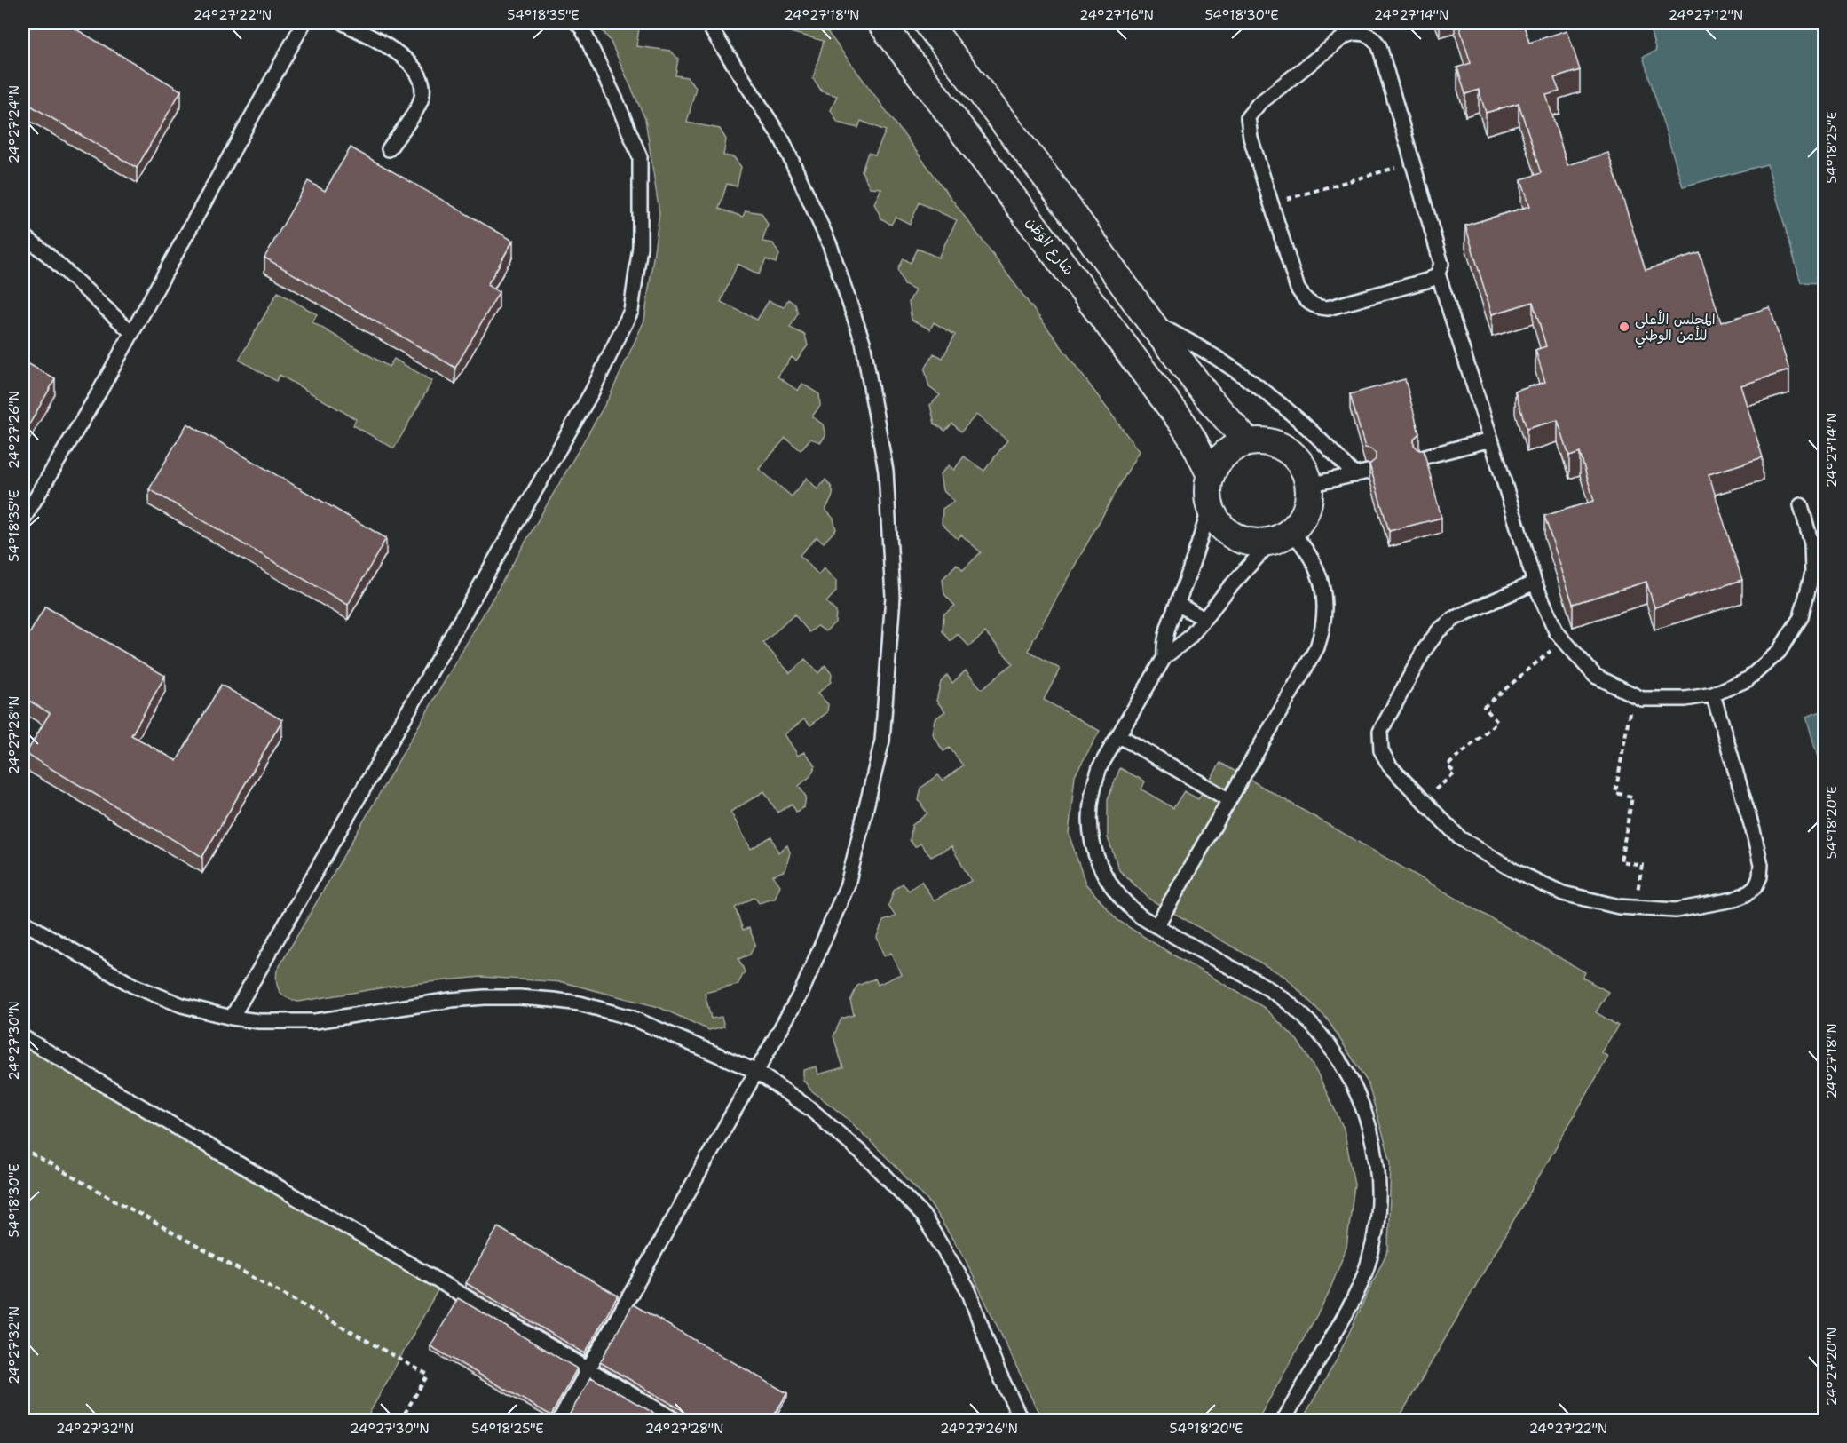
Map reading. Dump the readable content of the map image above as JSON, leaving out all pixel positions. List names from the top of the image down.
{
  "streets": {
    "street": ["شارع الوَطَن"]
  },
  "places": ["المجلس الأعلى للأمن الوطني"],
  "coordinates": [
    "24°27'22\"N",
    "54°18'35\"E",
    "24°27'18\"N",
    "24°27'16\"N",
    "54°18'30\"E",
    "24°27'14\"N",
    "24°27'12\"N",
    "24°27'24\"N",
    "54°18'25\"E",
    "24°27'26\"N",
    "24°27'28\"N",
    "54°18'20\"E",
    "24°27'30\"N",
    "24°27'32\"N",
    "24°27'20\"N"
  ]
}
